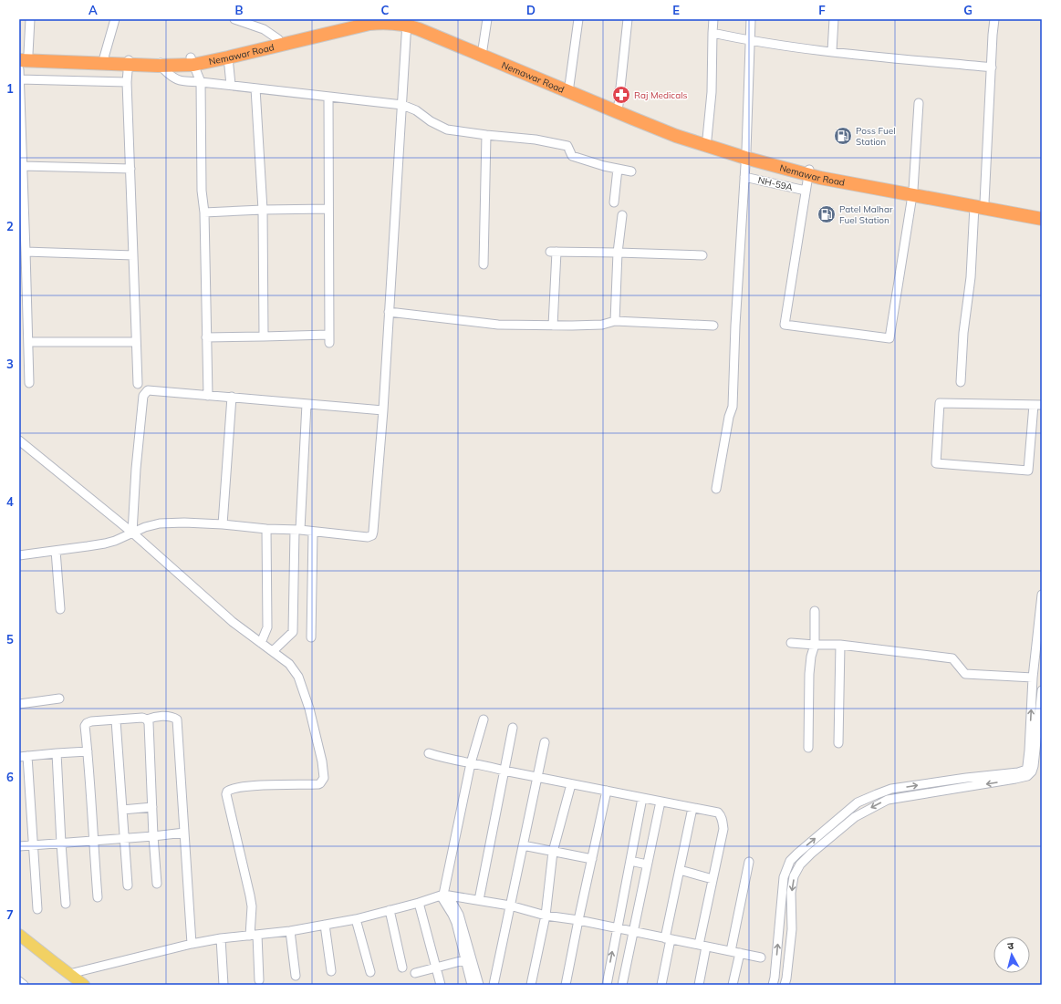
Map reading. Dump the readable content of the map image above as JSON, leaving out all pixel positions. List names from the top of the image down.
{
  "streets": {
    "highway": ["Nemawar Road"],
    "street": ["NH-59A"]
  },
  "places": {
    "pharmacy": ["Raj Medicals"],
    "fuel station": ["Poss Fuel Station", "Patel Malhar Fuel Station"]
  },
  "north": "top",
  "grid": {
    "columns": [
      "A",
      "B",
      "C",
      "D",
      "E",
      "F",
      "G"
    ],
    "rows": [
      "1",
      "2",
      "3",
      "4",
      "5",
      "6",
      "7"
    ]
  }
}
